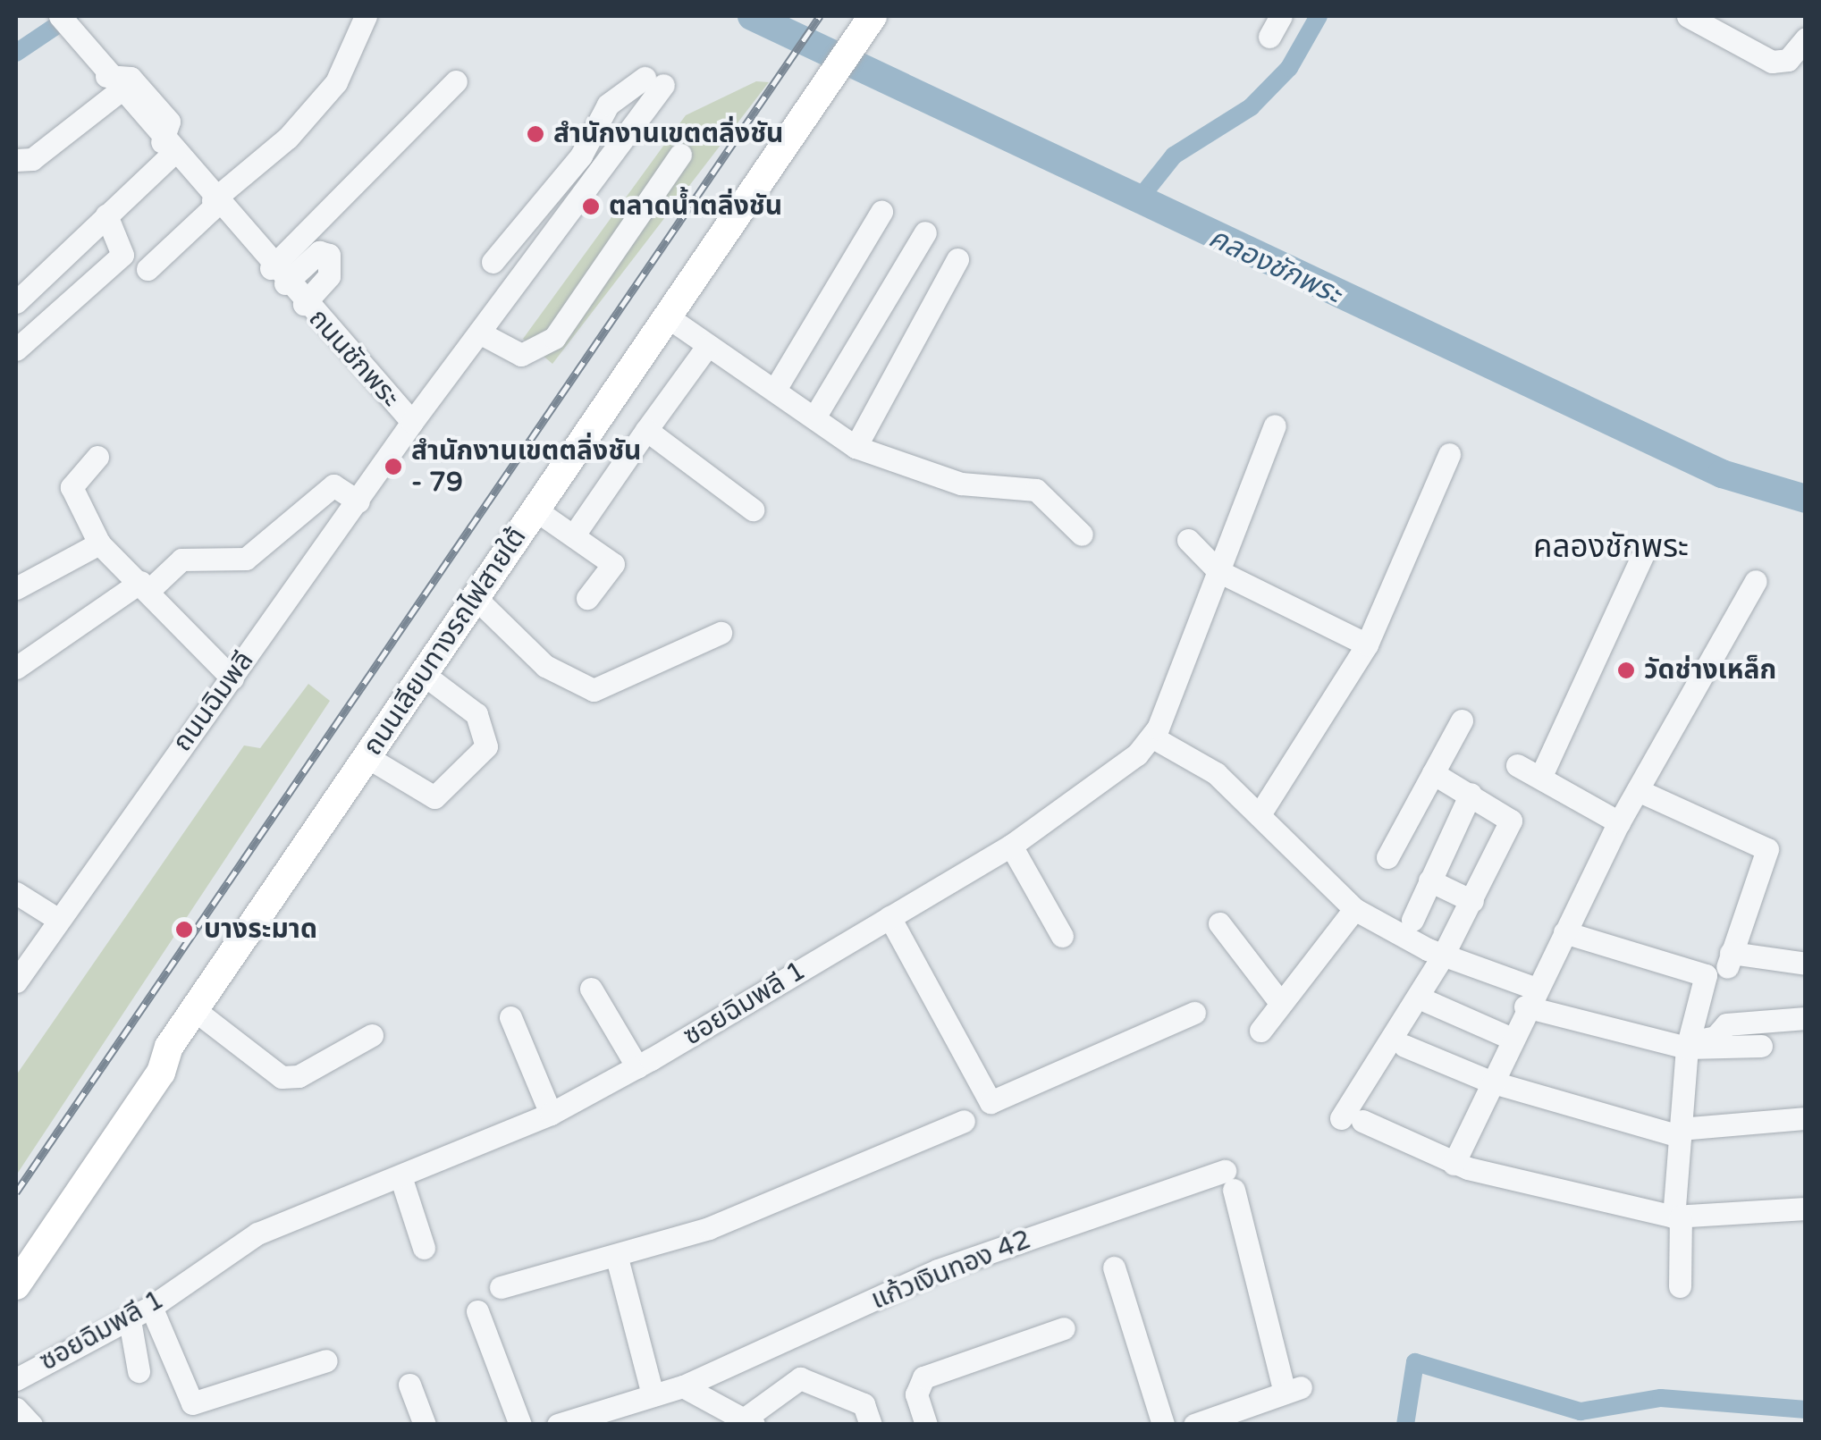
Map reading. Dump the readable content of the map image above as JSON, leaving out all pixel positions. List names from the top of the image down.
{
  "streets": {
    "main road": ["ถนนเลียบทางรถไฟสายใต้"],
    "street": [
      "ถนนชักพระ",
      "ถนนฉิมพลี",
      "ซอยฉิมพลี 1",
      "แก้วเงินทอง 42"
    ]
  },
  "crossings": [
    ["ถนนชักพระ", "ถนนฉิมพลี"]
  ],
  "districts": ["คลองชักพระ"],
  "water": ["คลองชักพระ"],
  "places": [
    "สำนักงานเขตตลิ่งชัน",
    "ตลาดน้ำตลิ่งชัน",
    "สำนักงานเขตตลิ่งชัน - 79",
    "วัดช่างเหล็ก",
    "บางระมาด"
  ]
}
